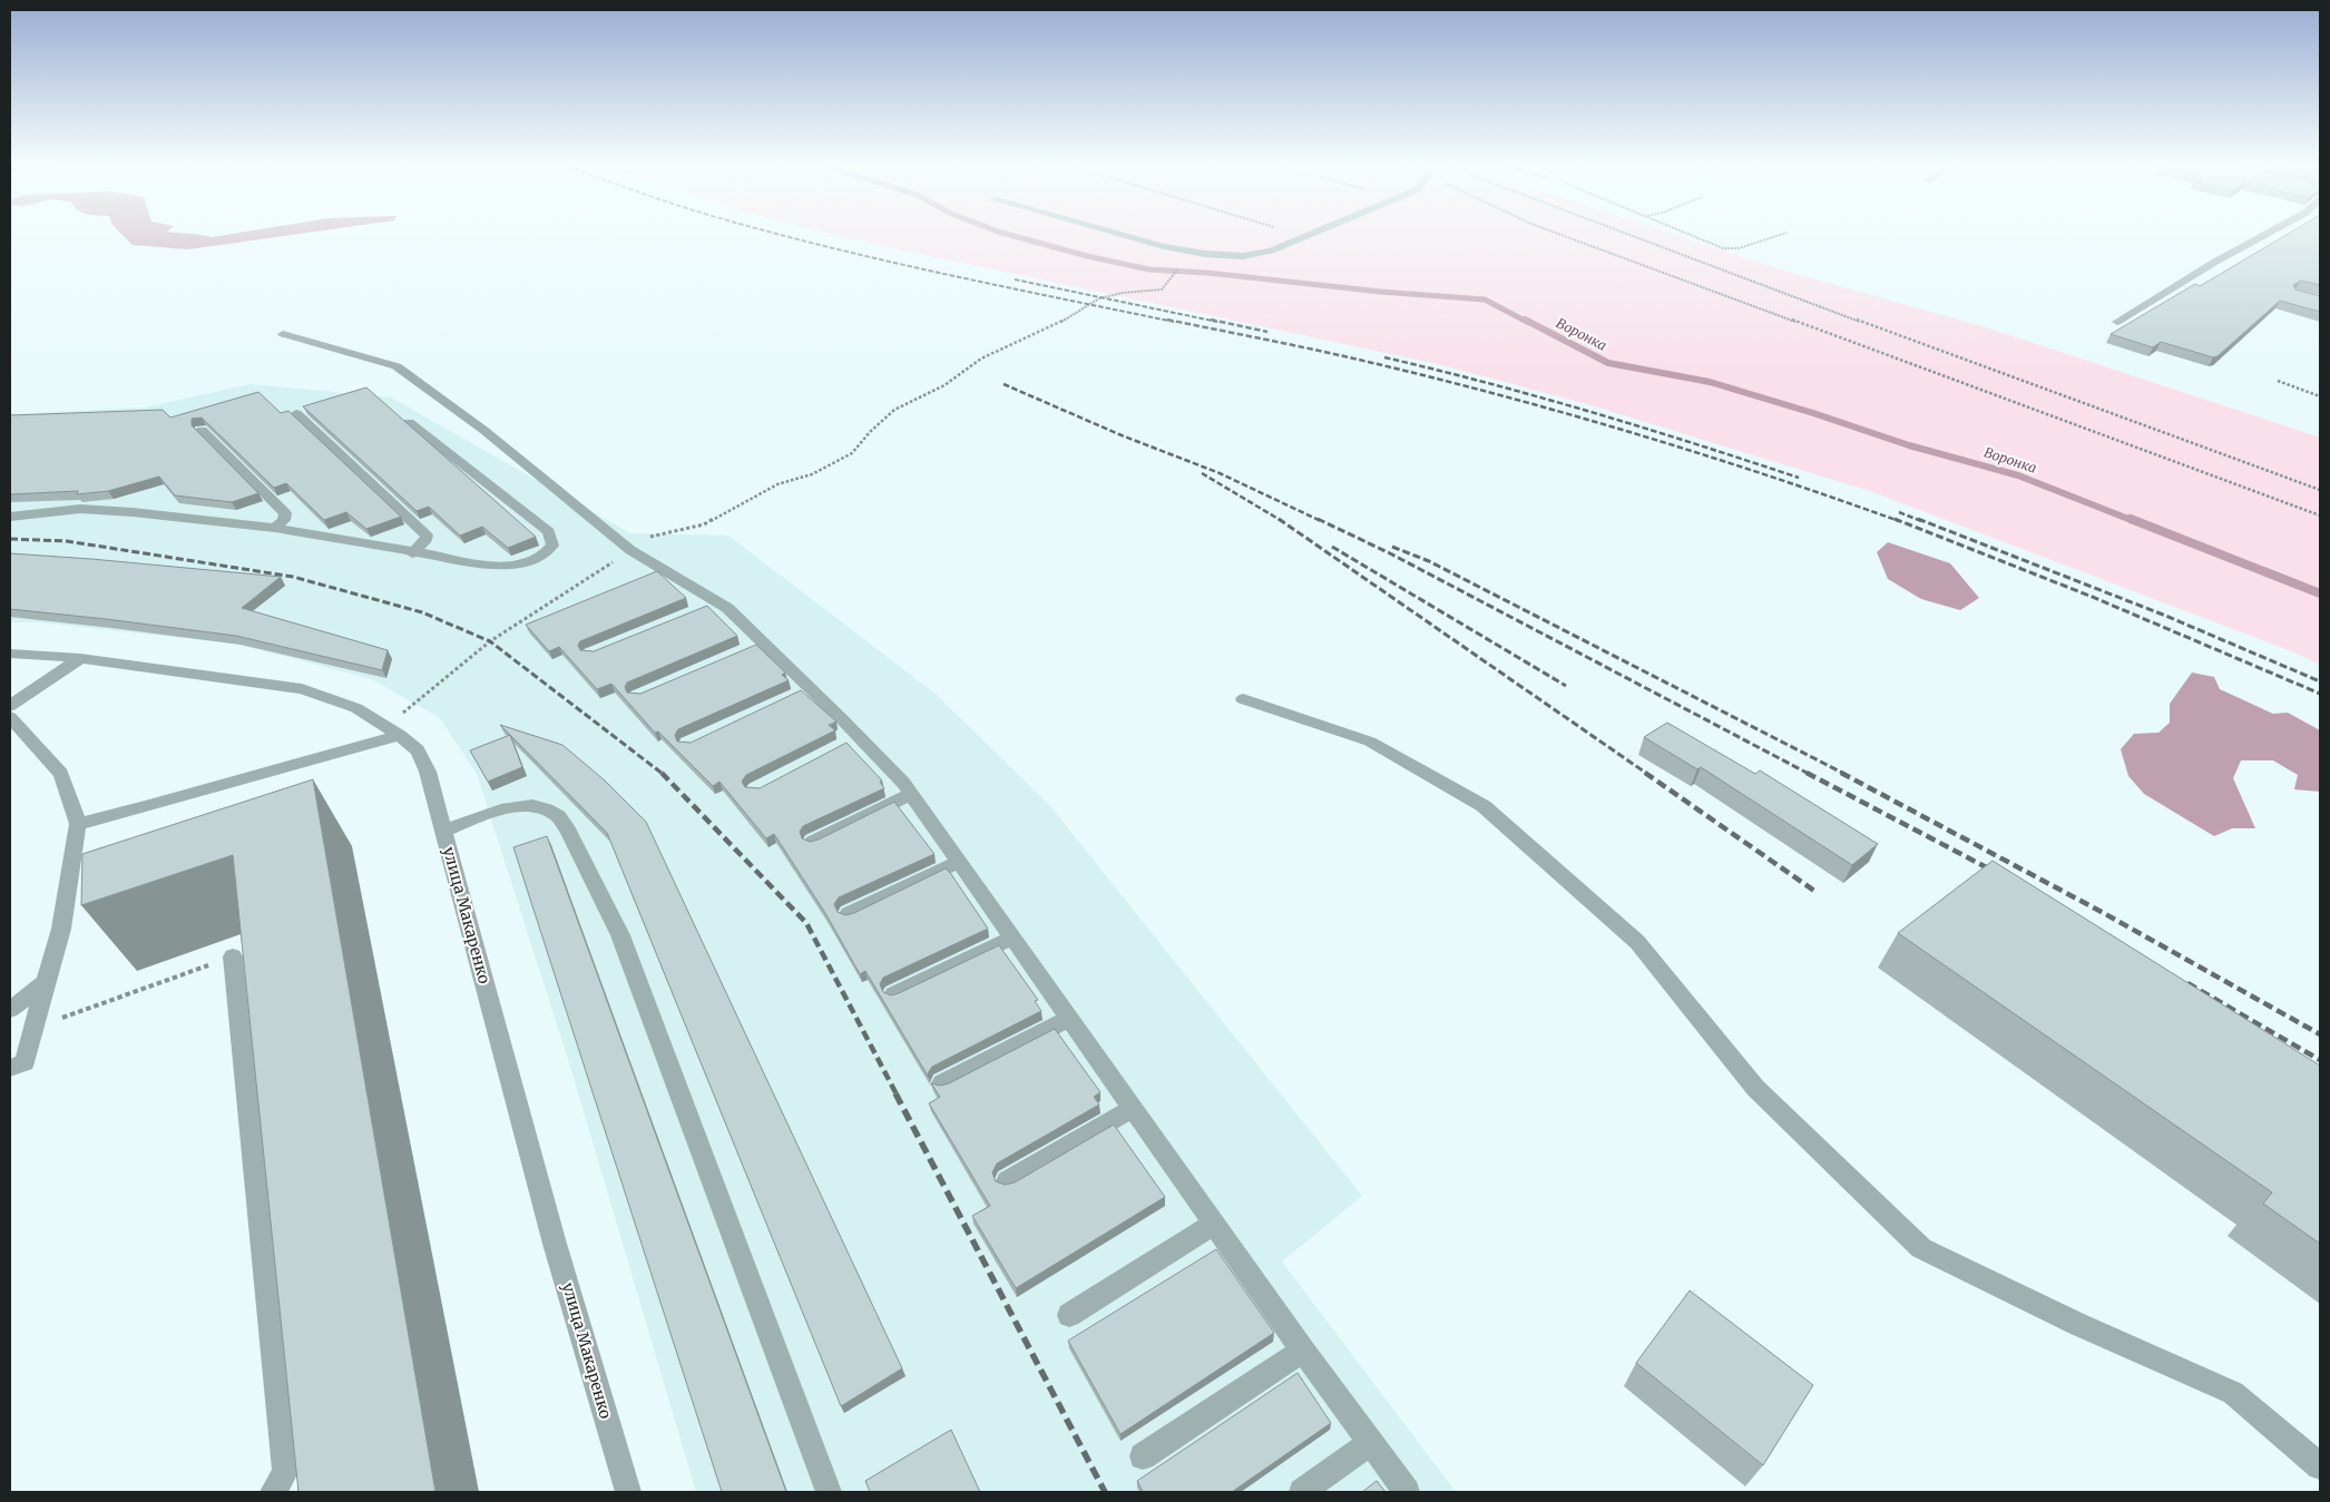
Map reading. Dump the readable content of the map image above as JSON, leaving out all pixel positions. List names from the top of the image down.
{
  "streets": {
    "street": ["улица Макаренко"]
  },
  "water": ["Воронка"]
}
